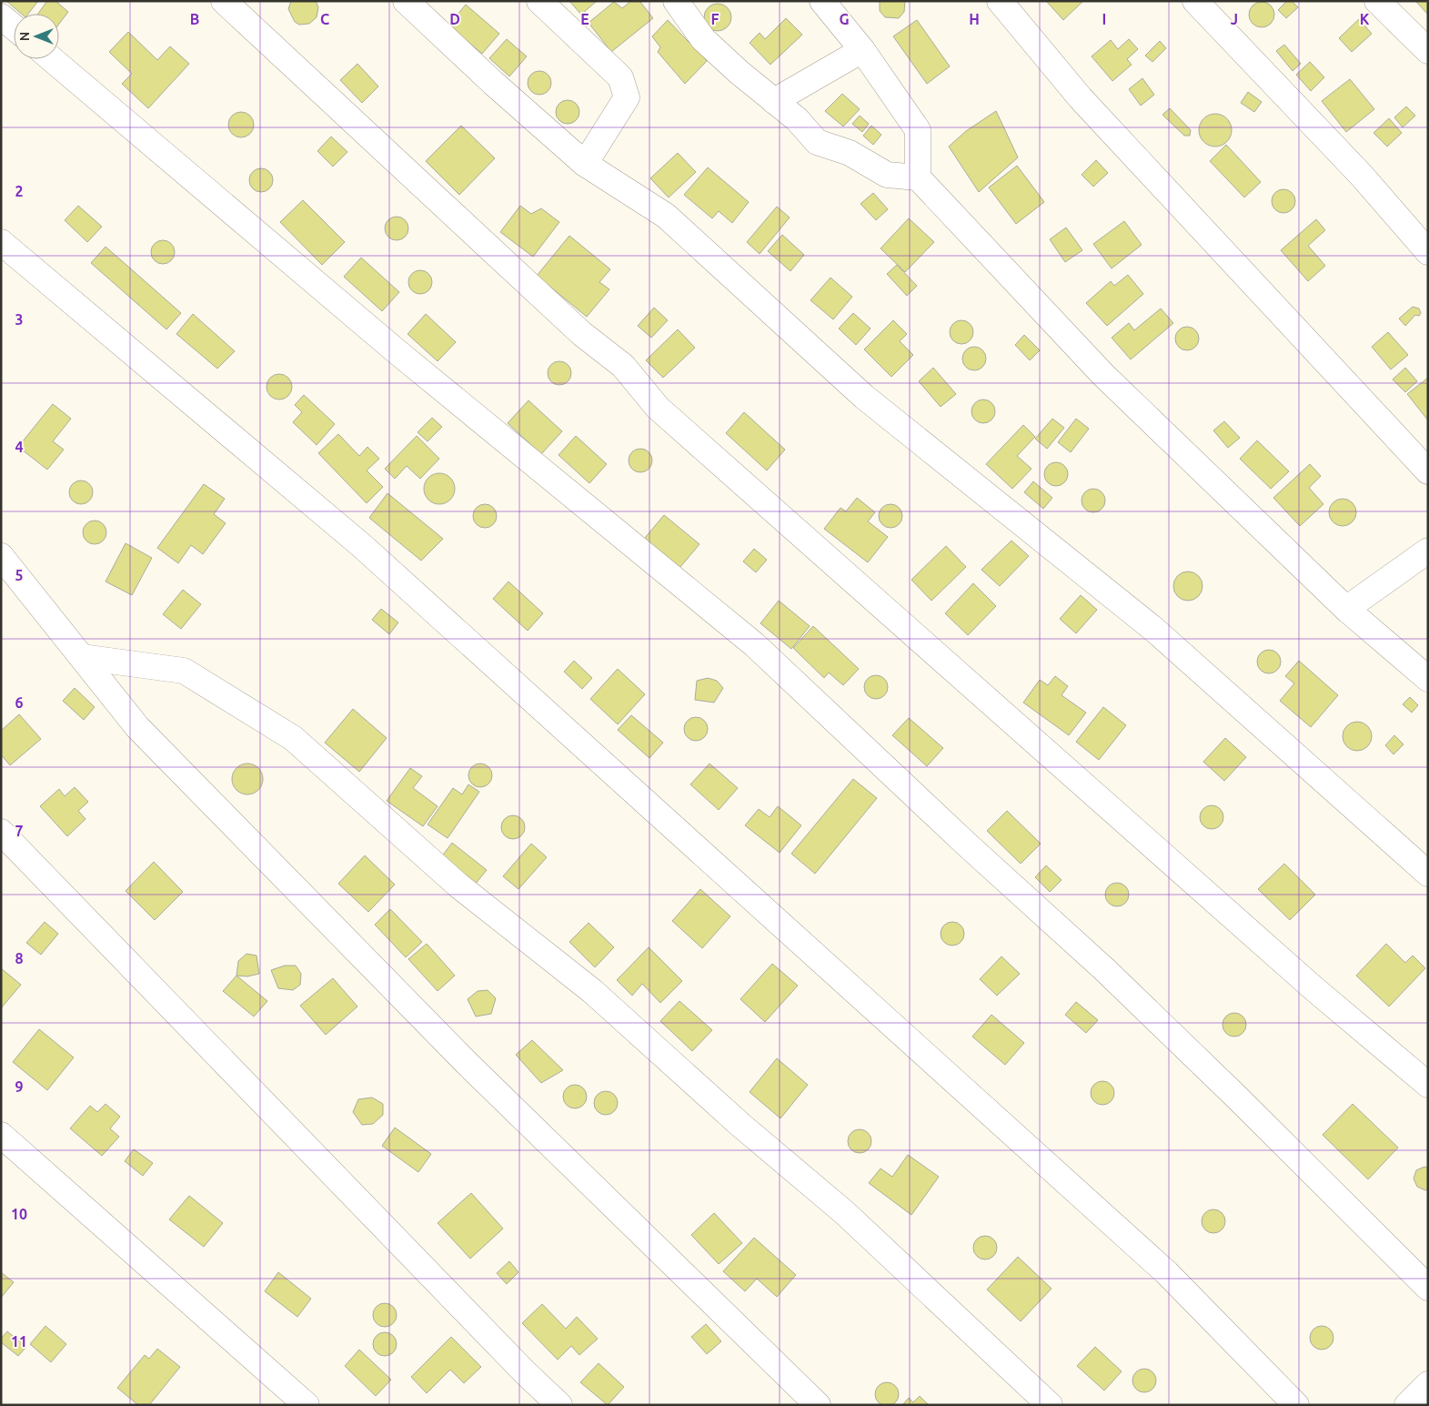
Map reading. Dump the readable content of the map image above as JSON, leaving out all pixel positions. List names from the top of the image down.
{
  "north": "left",
  "grid": {
    "columns": [
      "B",
      "C",
      "D",
      "E",
      "F",
      "G",
      "H",
      "I",
      "J",
      "K"
    ],
    "rows": [
      "2",
      "3",
      "4",
      "5",
      "6",
      "7",
      "8",
      "9",
      "10",
      "11"
    ]
  }
}
